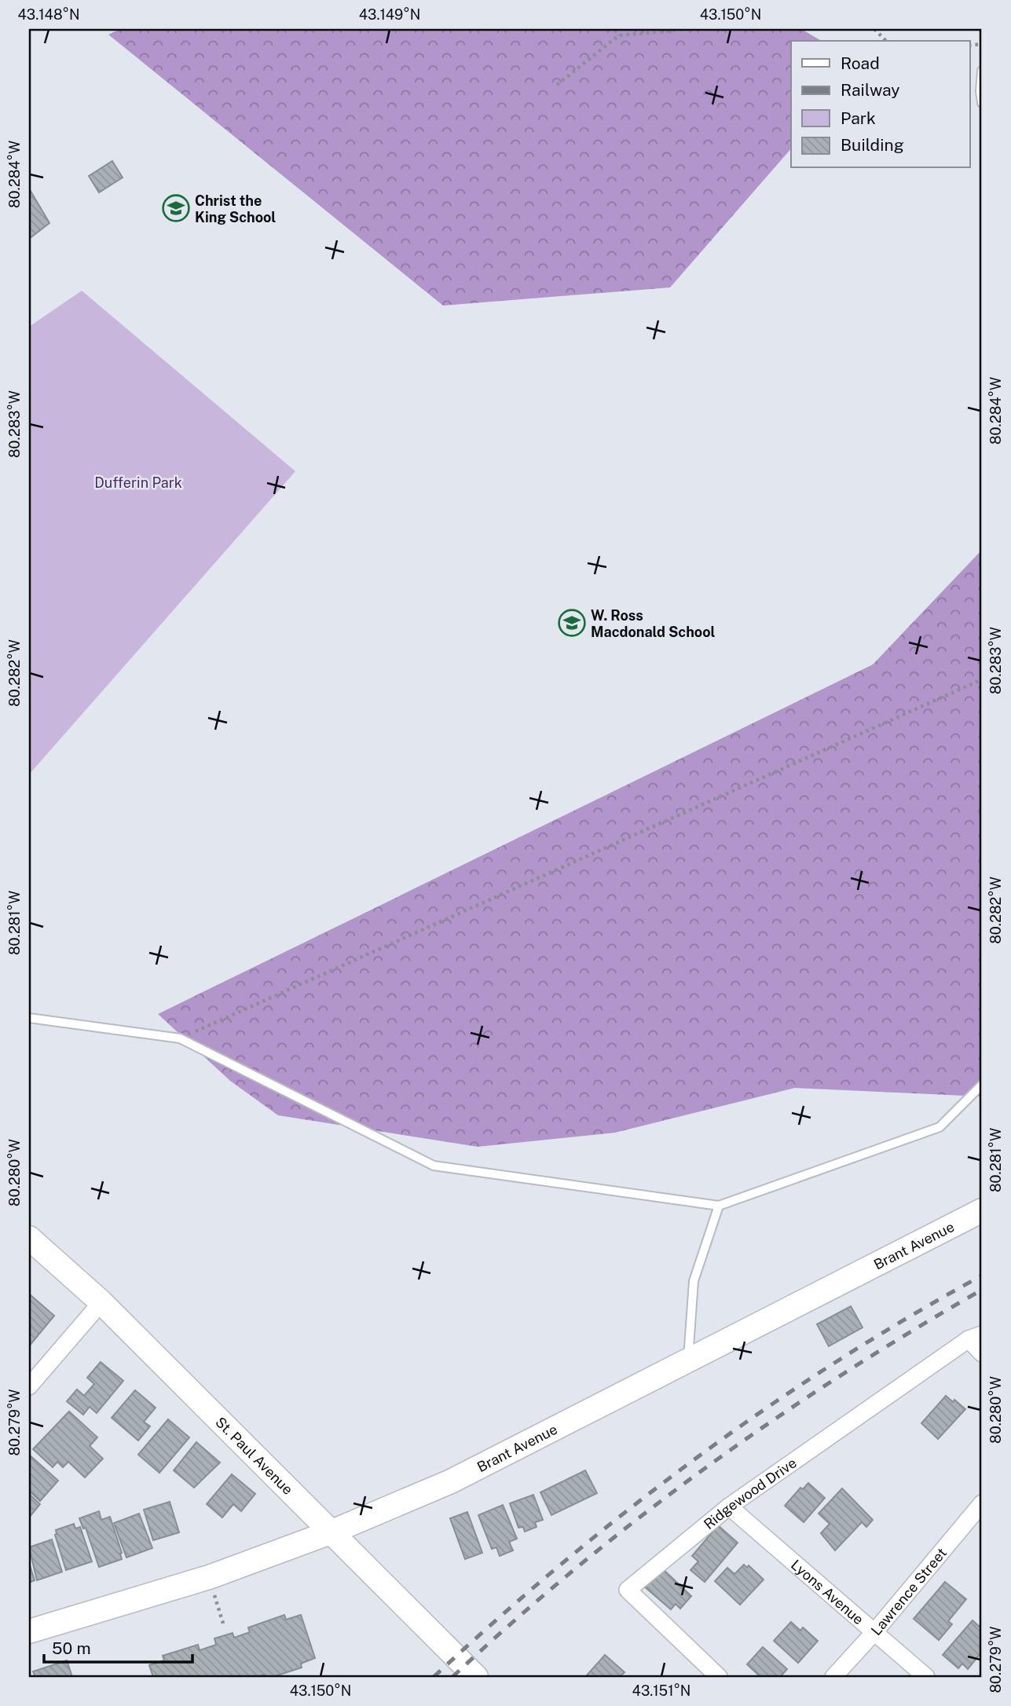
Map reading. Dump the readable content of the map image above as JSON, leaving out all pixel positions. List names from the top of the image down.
{
  "streets": {
    "main road": ["Brant Avenue", "St. Paul Avenue"],
    "street": ["Ridgewood Drive", "Lawrence Street", "Lyons Avenue"]
  },
  "crossings": [
    ["Brant Avenue", "St. Paul Avenue"],
    ["Ridgewood Drive", "Lyons Avenue"],
    ["Lawrence Street", "Lyons Avenue"]
  ],
  "parks": ["Dufferin Park"],
  "places": {
    "school or university": ["Christ the King School", "W. Ross Macdonald School"]
  },
  "legend": [
    "Road",
    "Railway",
    "Park",
    "Building"
  ],
  "scale_bar": "50 m",
  "coordinates": [
    "43.148°N",
    "43.149°N",
    "43.150°N",
    "80.284°W",
    "80.283°W",
    "80.282°W",
    "80.281°W",
    "80.280°W",
    "80.279°W",
    "43.151°N"
  ]
}
